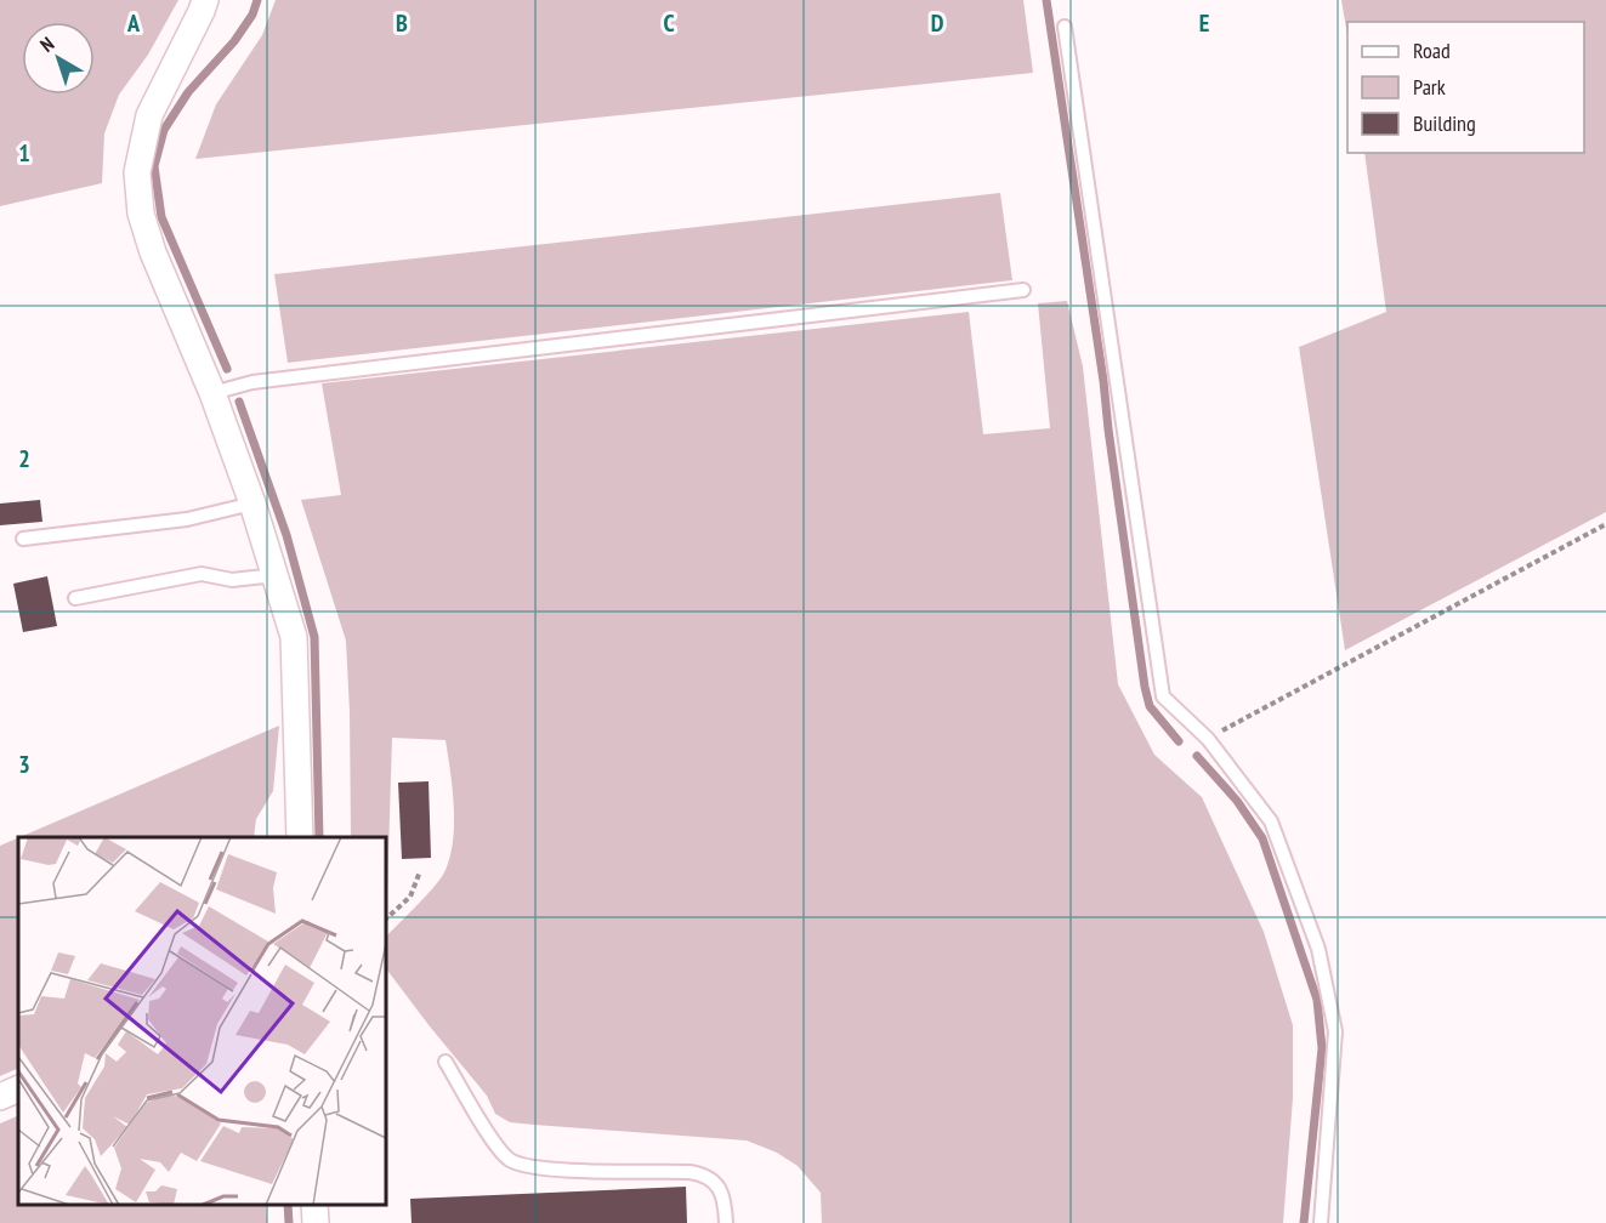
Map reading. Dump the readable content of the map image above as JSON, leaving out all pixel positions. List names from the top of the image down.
{
  "legend": ["Road", "Park", "Building"],
  "north": "top left",
  "grid": {
    "columns": [
      "A",
      "B",
      "C",
      "D",
      "E"
    ],
    "rows": ["1", "2", "3"]
  }
}
